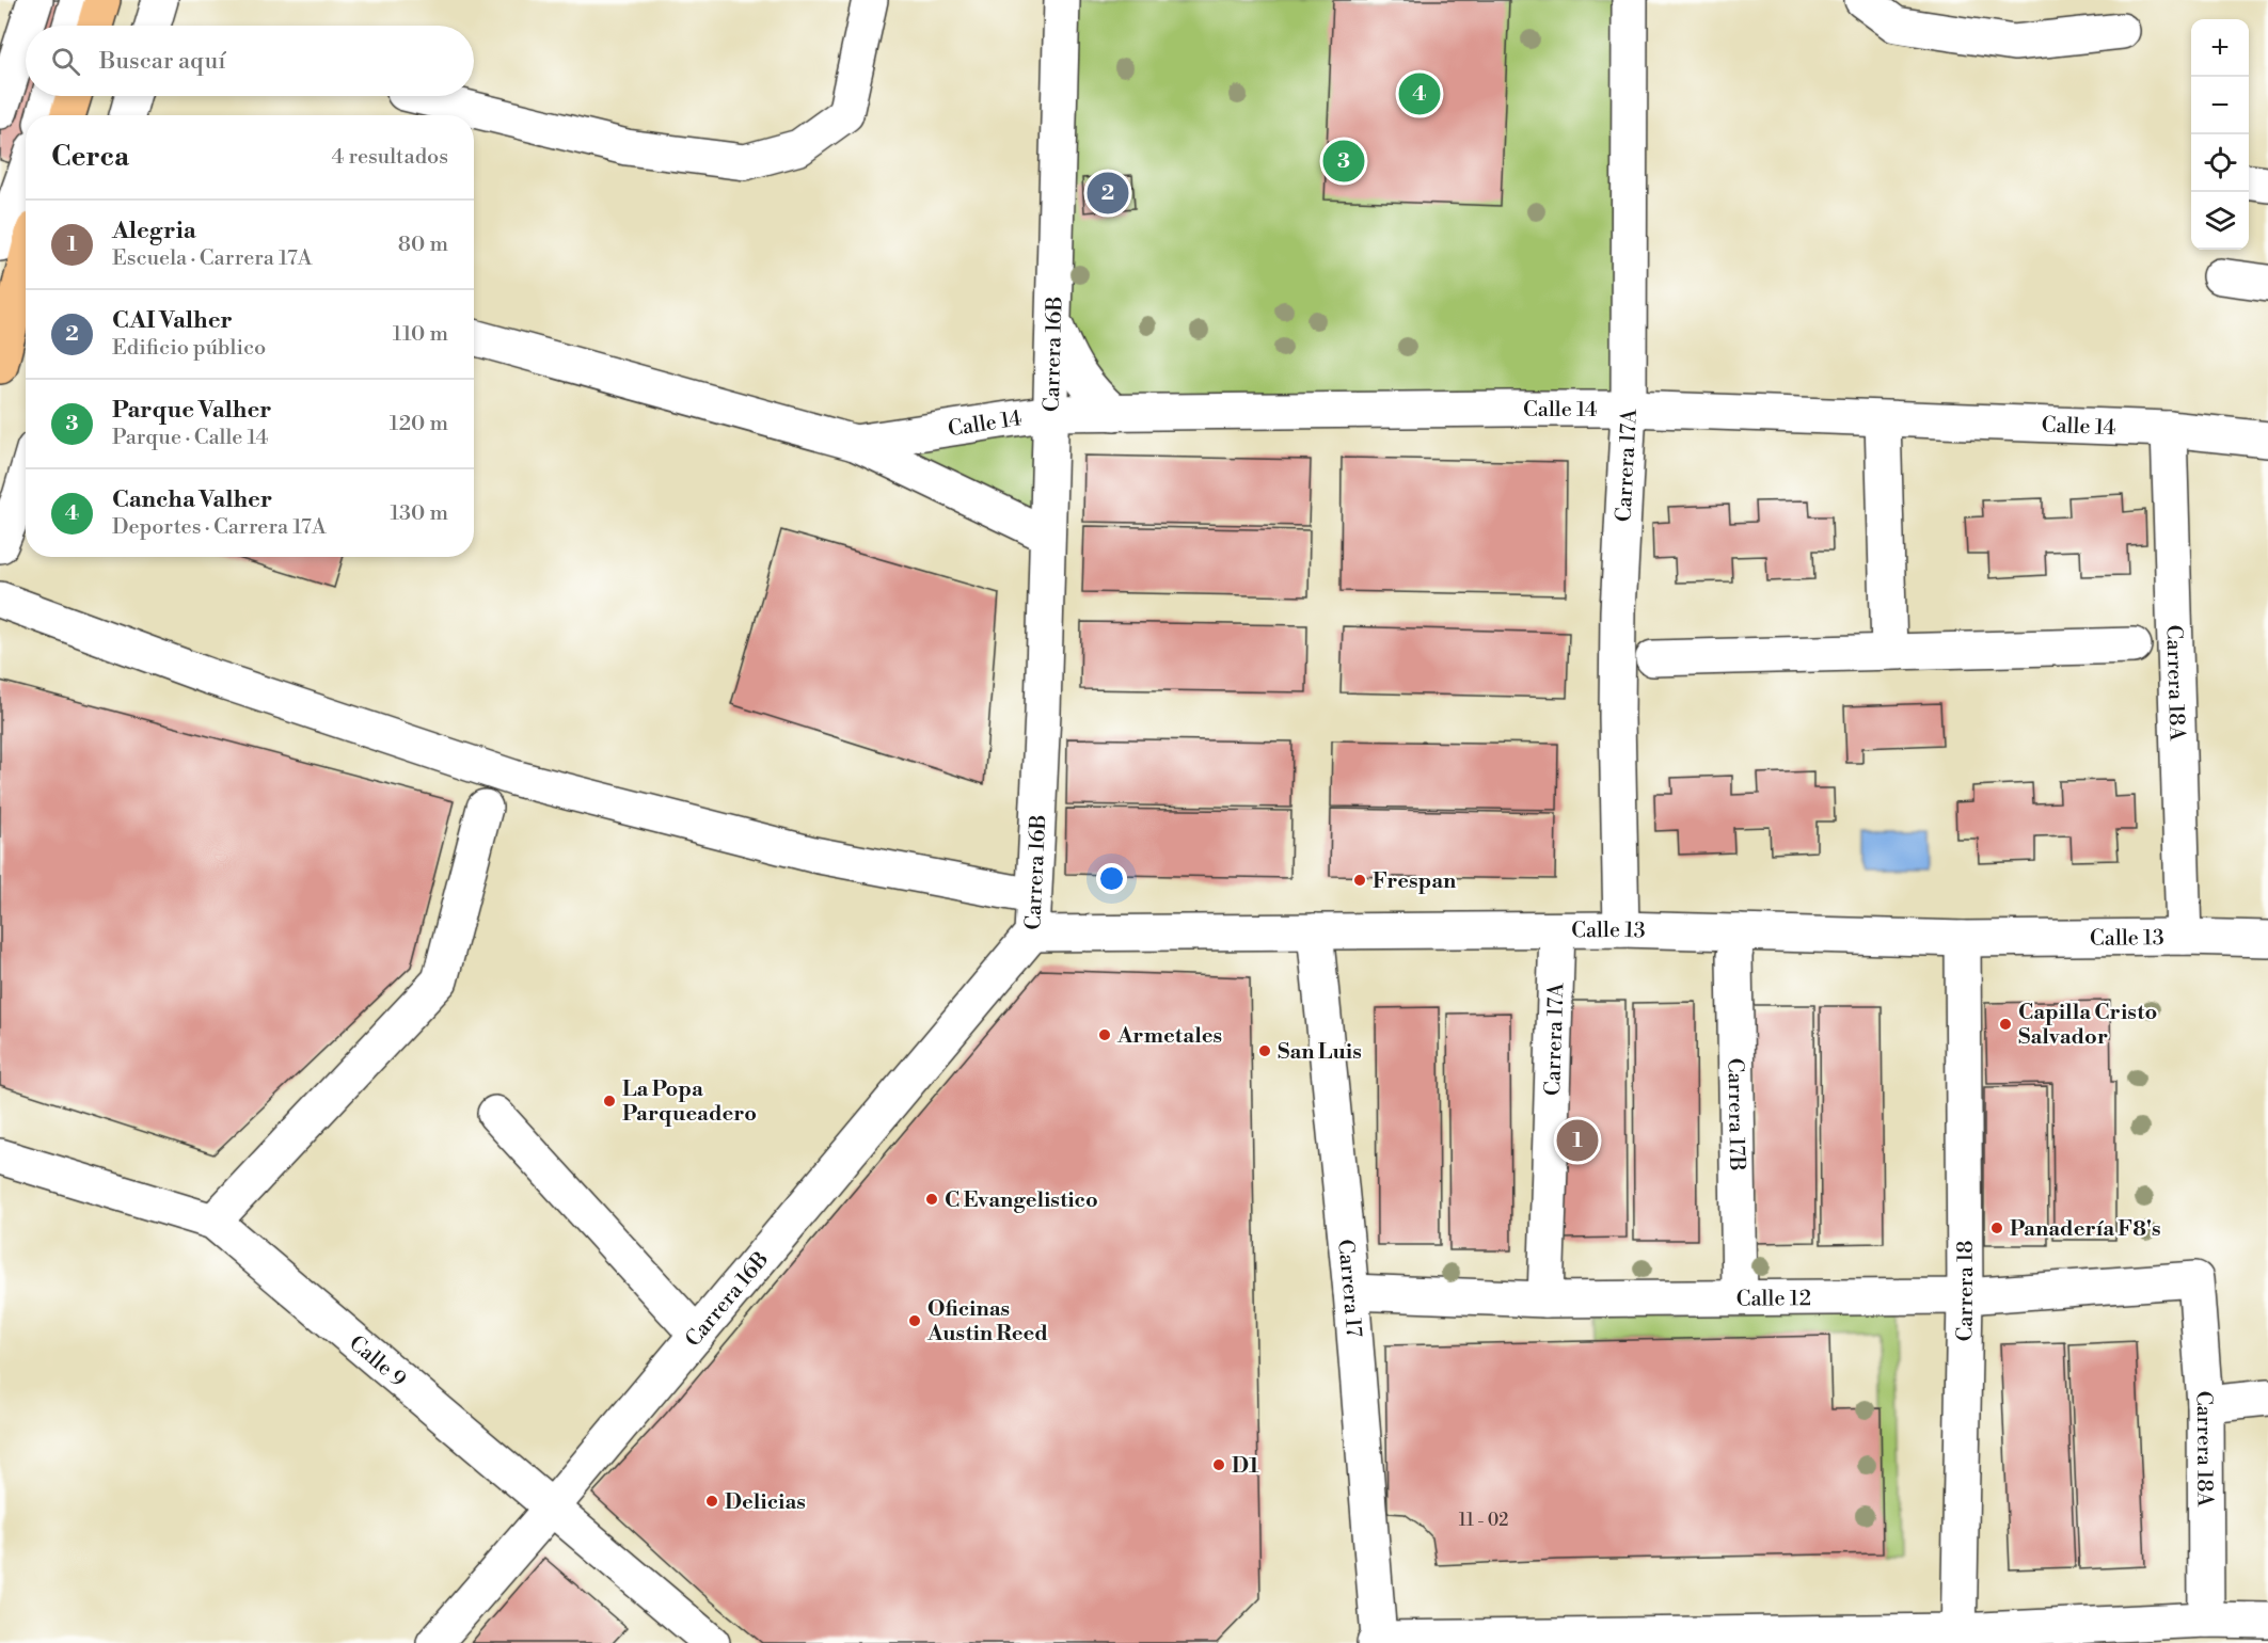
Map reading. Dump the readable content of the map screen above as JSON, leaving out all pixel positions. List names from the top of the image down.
{
  "streets": {
    "street": [
      "Carrera 16B",
      "Calle 14",
      "Carrera 17A",
      "Carrera 18A",
      "Calle 13",
      "Carrera 17B",
      "Carrera 17",
      "Carrera 18",
      "Calle 12",
      "Calle 9"
    ]
  },
  "crossings": [
    ["Carrera 16B", "Calle 14"],
    ["Carrera 16B", "Calle 13"],
    ["Carrera 16B", "Calle 9"],
    ["Calle 14", "Carrera 17A"],
    ["Calle 14", "Carrera 18A"],
    ["Carrera 17A", "Calle 13"],
    ["Carrera 17A", "Calle 12"],
    ["Carrera 18A", "Calle 13"],
    ["Carrera 18A", "Calle 12"],
    ["Calle 13", "Carrera 17B"],
    ["Calle 13", "Carrera 17"],
    ["Calle 13", "Carrera 18"],
    ["Carrera 17B", "Calle 12"],
    ["Carrera 17", "Calle 12"],
    ["Carrera 18", "Calle 12"]
  ],
  "places": [
    "Frespan",
    "Capilla Cristo Salvador",
    "Armetales",
    "San Luis",
    "La Popa Parqueadero",
    "C Evangelistico",
    "Panadería F8's",
    "Oficinas Austin Reed",
    "D1",
    "Delicias"
  ],
  "house_numbers": ["11 - 02"],
  "page": {
    "map_buttons": ["+", "−"],
    "search": "Buscar aquí",
    "pins": [
      "4",
      "3",
      "2",
      "1"
    ],
    "heading": ["Cerca", "4 resultados"],
    "list": [
      {
        "mark": "1",
        "name": "Alegria",
        "note": "Escuela · Carrera 17A",
        "value": "80 m"
      },
      {
        "mark": "2",
        "name": "CAI Valher",
        "note": "Edificio público",
        "value": "110 m"
      },
      {
        "mark": "3",
        "name": "Parque Valher",
        "note": "Parque · Calle 14",
        "value": "120 m"
      },
      {
        "mark": "4",
        "name": "Cancha Valher",
        "note": "Deportes · Carrera 17A",
        "value": "130 m"
      }
    ]
  }
}
